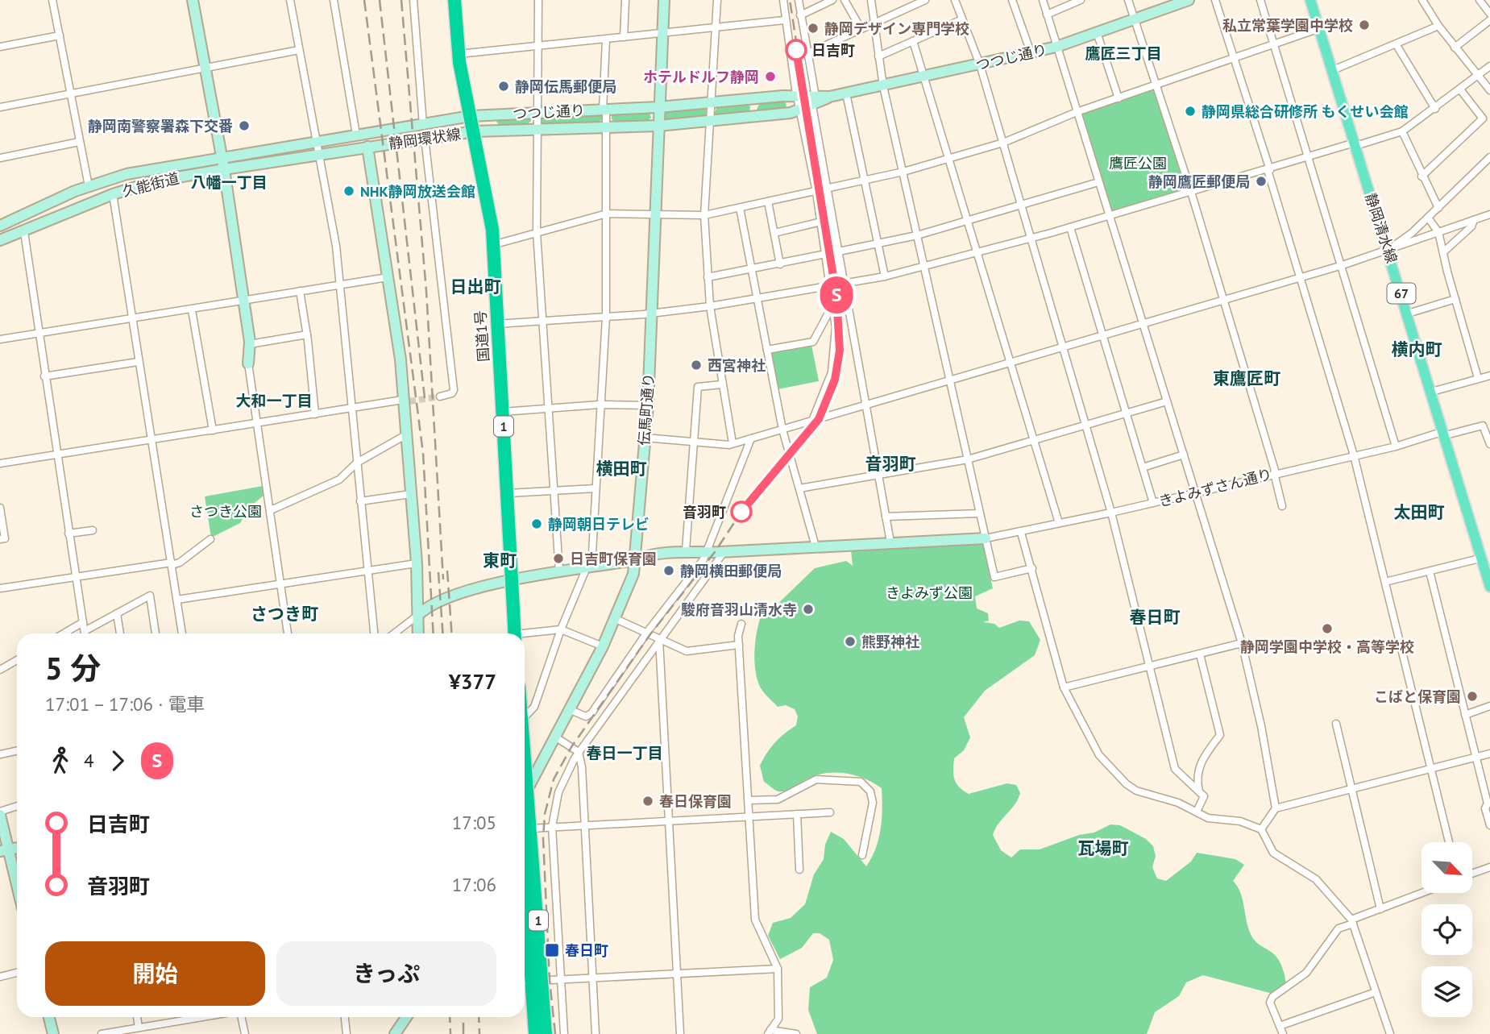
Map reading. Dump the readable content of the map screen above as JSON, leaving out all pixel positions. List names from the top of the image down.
{
  "streets": {
    "highway": ["国道1号", "1"],
    "main road": ["静岡清水線", "67"],
    "street": [
      "つつじ通り",
      "静岡環状線",
      "久能街道",
      "伝馬町通り",
      "きよみずさん通り"
    ]
  },
  "crossings": [
    ["つつじ通り", "静岡環状線"],
    ["つつじ通り", "国道1号"],
    ["つつじ通り", "伝馬町通り"],
    ["静岡環状線", "久能街道"],
    ["静岡環状線", "国道1号"],
    ["静岡清水線", "きよみずさん通り"]
  ],
  "districts": [
    "鷹匠三丁目",
    "八幡一丁目",
    "日出町",
    "横内町",
    "東鷹匠町",
    "大和一丁目",
    "音羽町",
    "横田町",
    "太田町",
    "東町",
    "さつき町",
    "春日町",
    "春日一丁目",
    "瓦場町"
  ],
  "parks": ["鷹匠公園", "さつき公園", "きよみず公園"],
  "places": {
    "other": [
      "私立常葉学園中学校",
      "静岡デザイン専門学校",
      "日吉町",
      "ホテルドルフ静岡",
      "静岡伝馬郵便局",
      "静岡県総合研修所 もくせい会館",
      "静岡南警察署森下交番",
      "静岡鷹匠郵便局",
      "NHK静岡放送会館",
      "西宮神社",
      "音羽町",
      "静岡朝日テレビ",
      "日吉町保育園",
      "静岡横田郵便局",
      "駿府音羽山清水寺",
      "静岡学園中学校・高等学校",
      "熊野神社",
      "こばと保育園",
      "春日保育園"
    ],
    "transit": ["春日町"]
  },
  "north": "bottom right",
  "page": {
    "on_map": "S",
    "heading": ["5 分", "17:01 – 17:06 · 電車", "¥377"],
    "legs": ["4", "S"],
    "list": [
      {
        "name": "日吉町",
        "value": "17:05"
      },
      {
        "name": "音羽町",
        "value": "17:06"
      }
    ],
    "buttons": ["開始", "きっぷ"]
  }
}
